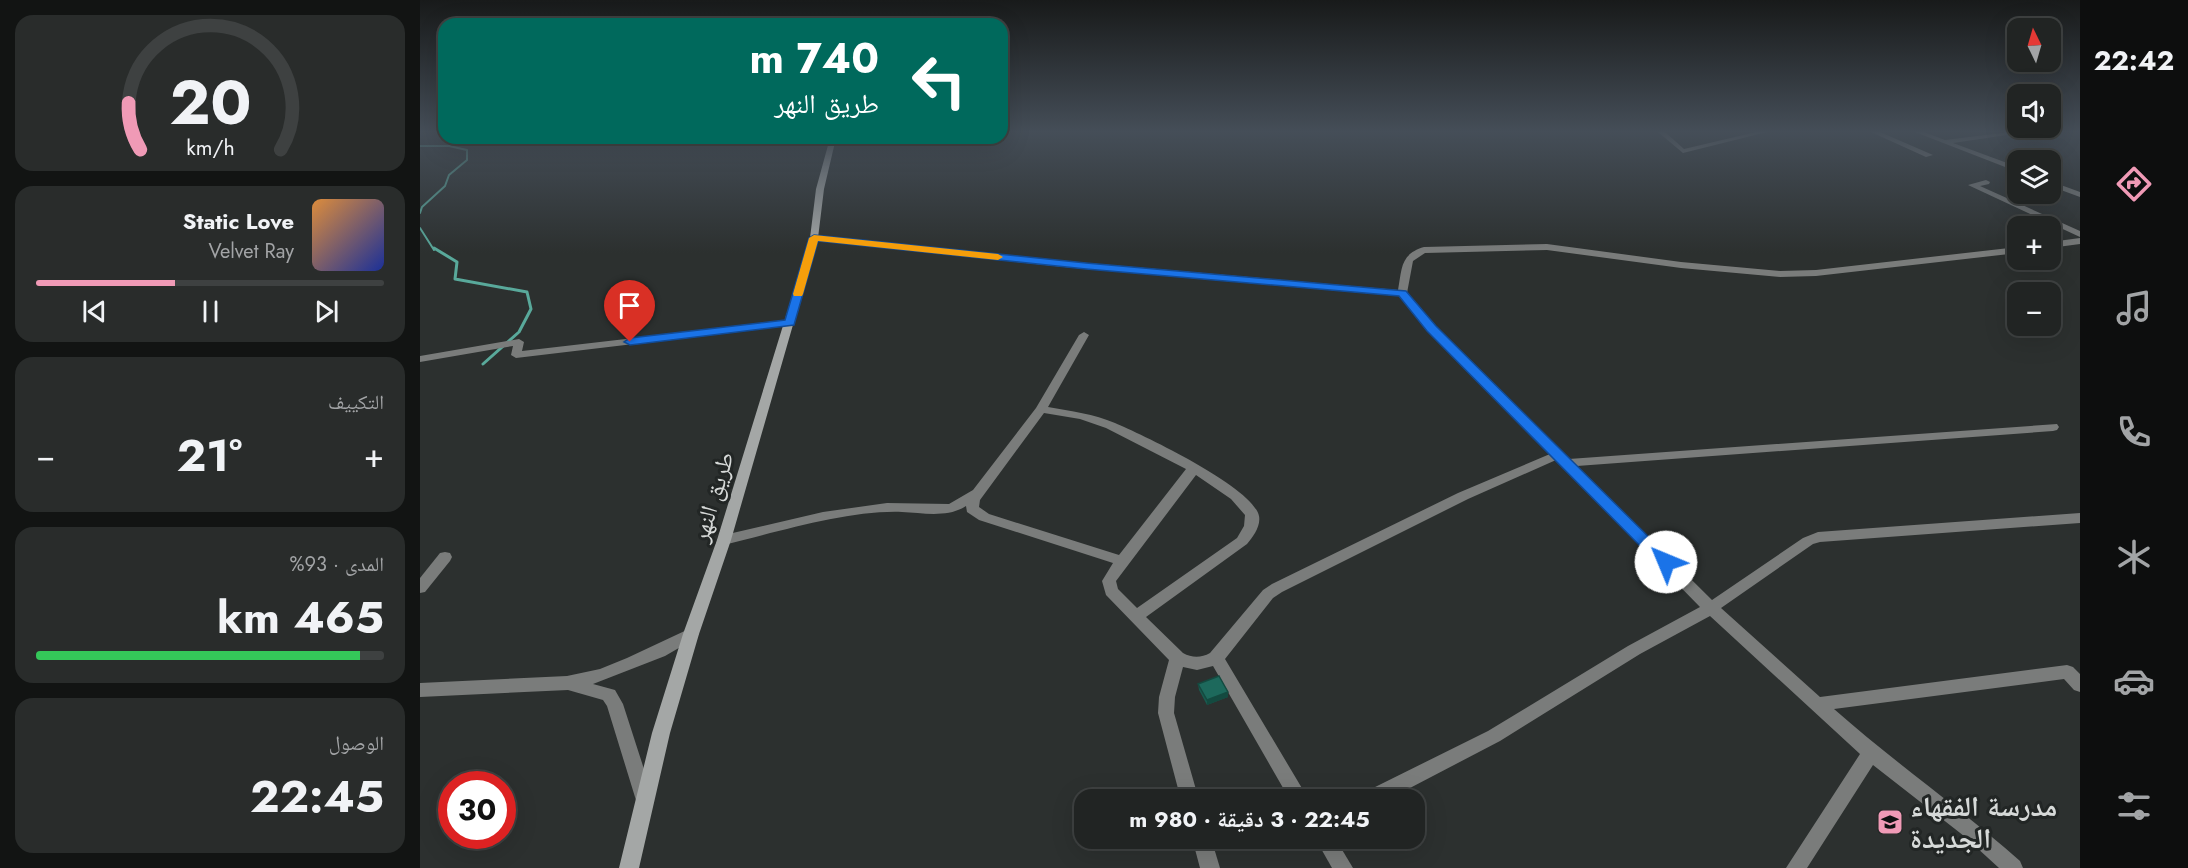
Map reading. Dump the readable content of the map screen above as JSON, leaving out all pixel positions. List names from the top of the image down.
{
  "streets": {
    "main road": ["طريق النهر"]
  },
  "places": {
    "school or university": ["مدرسة الفقهاء الجديدة"]
  },
  "north": "top",
  "page": {
    "tabs": "22:42",
    "map_buttons": ["+", "−"],
    "turn": ["740 m", "طريق النهر"],
    "song": ["Static Love", "Velvet Ray"],
    "tile": [
      "التكييف",
      ["المدى · 93%", "465 km"],
      ["الوصول", "22:45"]
    ],
    "heat": ["−", "21°", "+"],
    "limit": "30",
    "trip": "22:45 · 3 دقيقة · 980 m",
    "gauge": ["20", "km/h"]
  }
}
